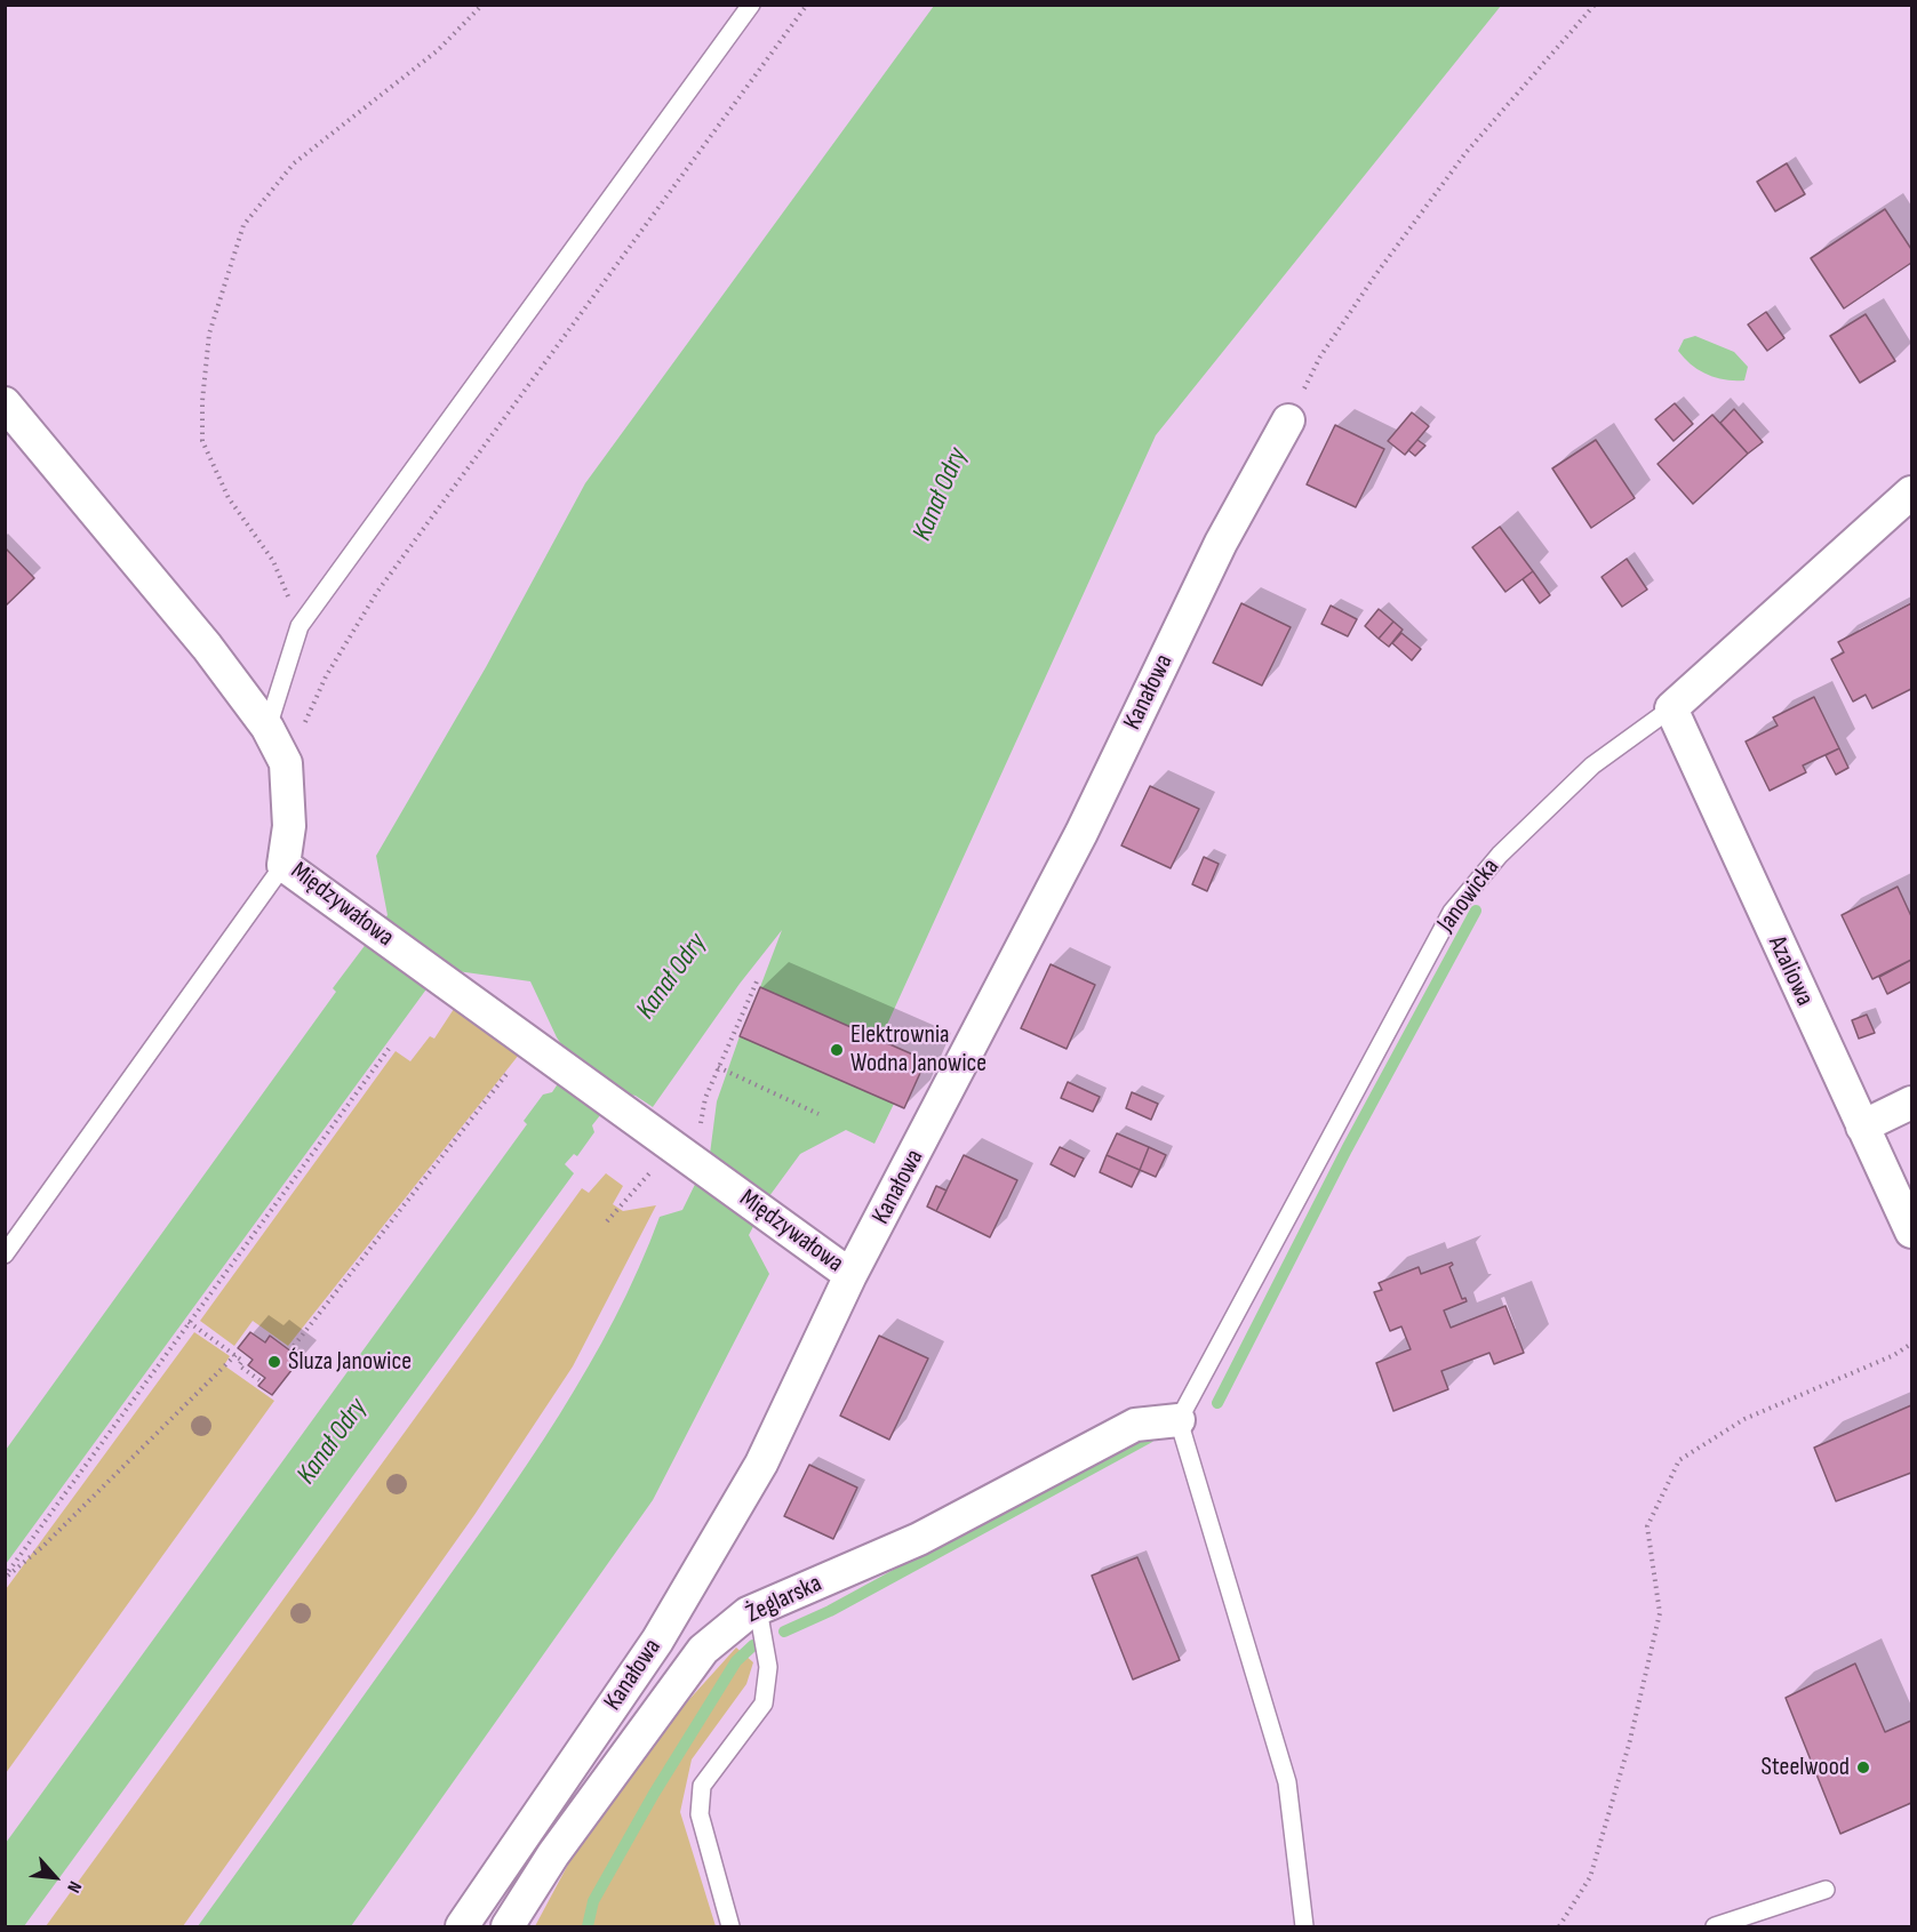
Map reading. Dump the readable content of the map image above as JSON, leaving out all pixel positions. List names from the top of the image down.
{
  "streets": {
    "street": [
      "Kanałowa",
      "Janowicka",
      "Międzywałowa",
      "Azaliowa",
      "Żeglarska"
    ]
  },
  "crossings": [
    ["Kanałowa", "Międzywałowa"],
    ["Janowicka", "Azaliowa"],
    ["Janowicka", "Żeglarska"]
  ],
  "water": ["Kanał Odry"],
  "places": ["Elektrownia Wodna Janowice", "Śluza Janowice", "Steelwood"],
  "north": "bottom right"
}
